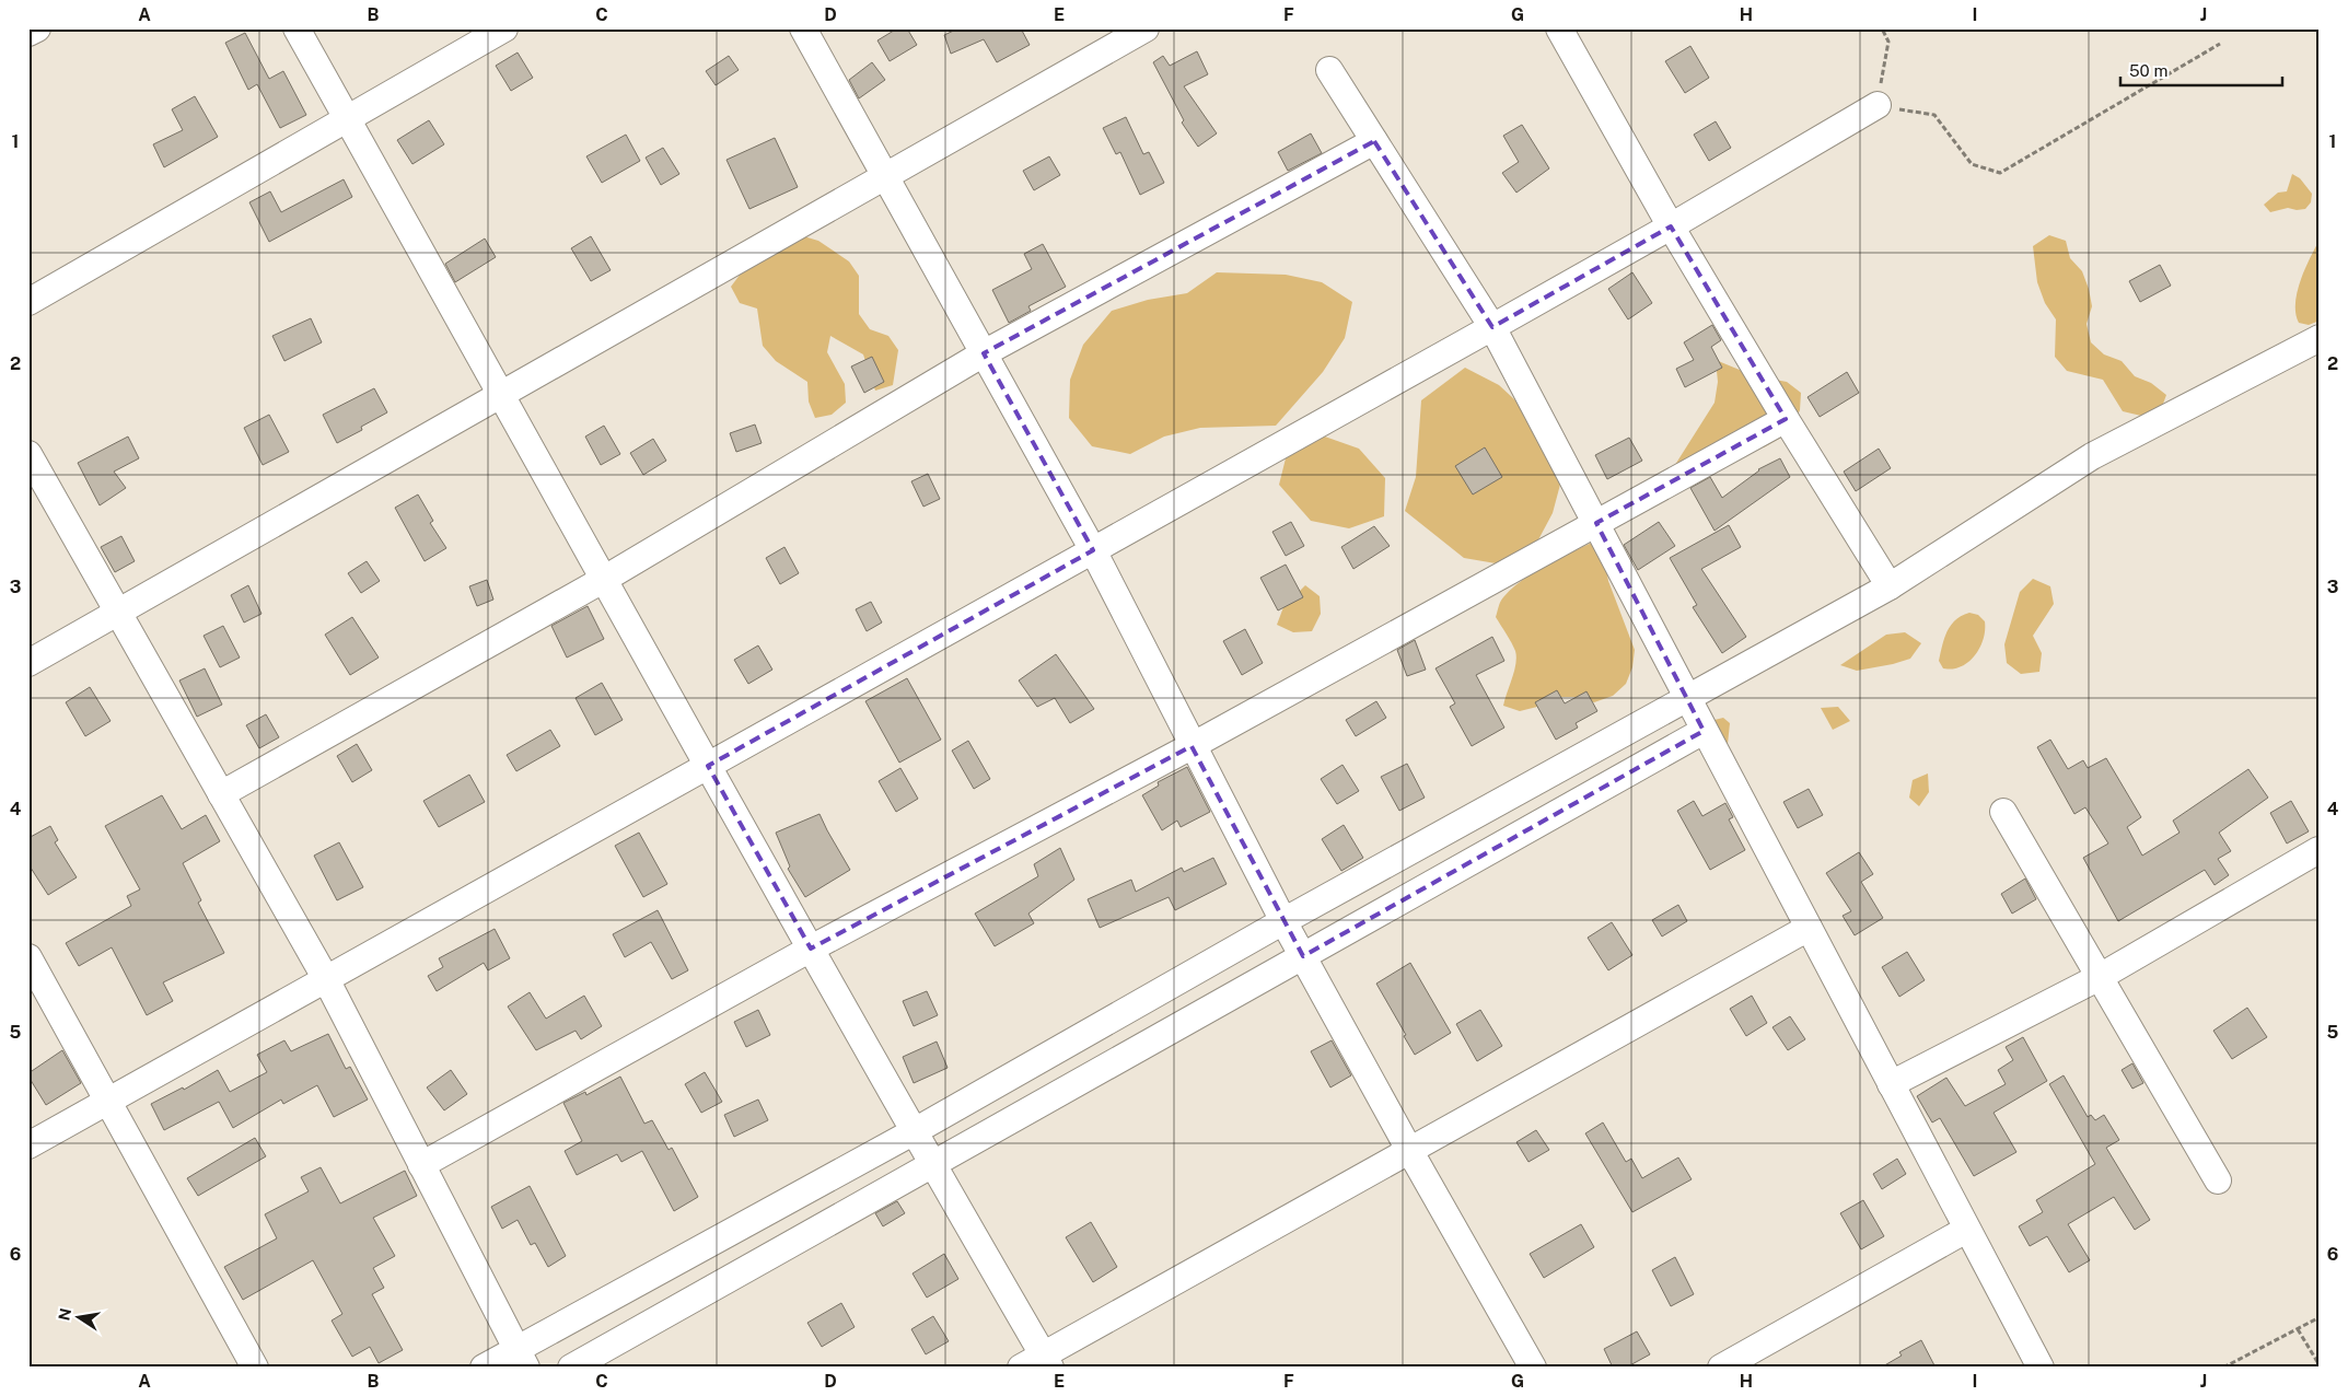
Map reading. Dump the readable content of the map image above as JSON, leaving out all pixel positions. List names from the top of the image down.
{
  "scale_bar": "50 m",
  "north": "left",
  "grid": {
    "columns": [
      "A",
      "B",
      "C",
      "D",
      "E",
      "F",
      "G",
      "H",
      "I",
      "J"
    ],
    "rows": [
      "1",
      "2",
      "3",
      "4",
      "5",
      "6"
    ]
  }
}
